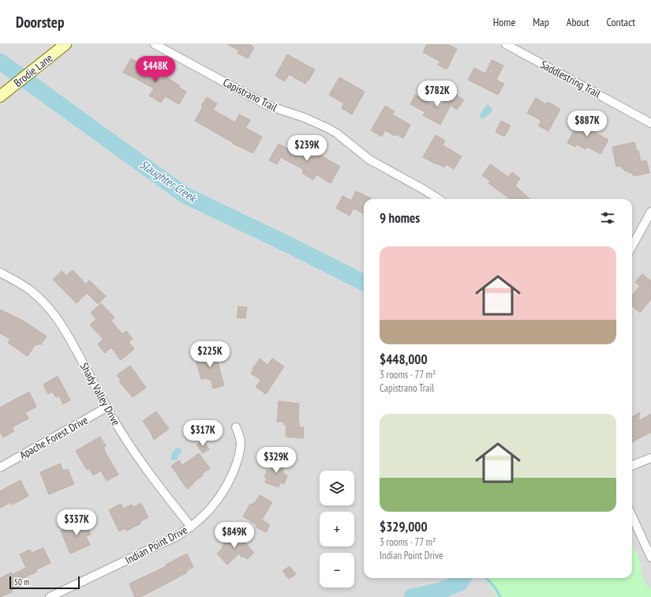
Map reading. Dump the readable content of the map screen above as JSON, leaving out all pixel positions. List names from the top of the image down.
{
  "streets": {
    "main road": ["Brodie Lane"],
    "street": [
      "Saddlestring Trail",
      "Capistrano Trail",
      "Shady Valley Drive",
      "Apache Forest Drive",
      "Indian Point Drive"
    ]
  },
  "crossings": [
    ["Shady Valley Drive", "Apache Forest Drive"],
    ["Shady Valley Drive", "Indian Point Drive"]
  ],
  "water": ["Slaughter Creek"],
  "scale_bar": "50 m",
  "page": {
    "header": "Doorstep",
    "nav": [
      "Home",
      "Map",
      "About",
      "Contact"
    ],
    "price": [
      "$448K",
      "$782K",
      "$887K",
      "$239K",
      "$225K",
      "$317K",
      "$329K",
      "$337K",
      "$849K"
    ],
    "heading": "9 homes",
    "list": [
      {
        "name": "$448,000",
        "note": "3 rooms · 77 m² · Capistrano Trail"
      },
      {
        "name": "$329,000",
        "note": "3 rooms · 77 m² · Indian Point Drive"
      }
    ],
    "map_buttons": ["+", "−"],
    "scale": "50 m"
  }
}
